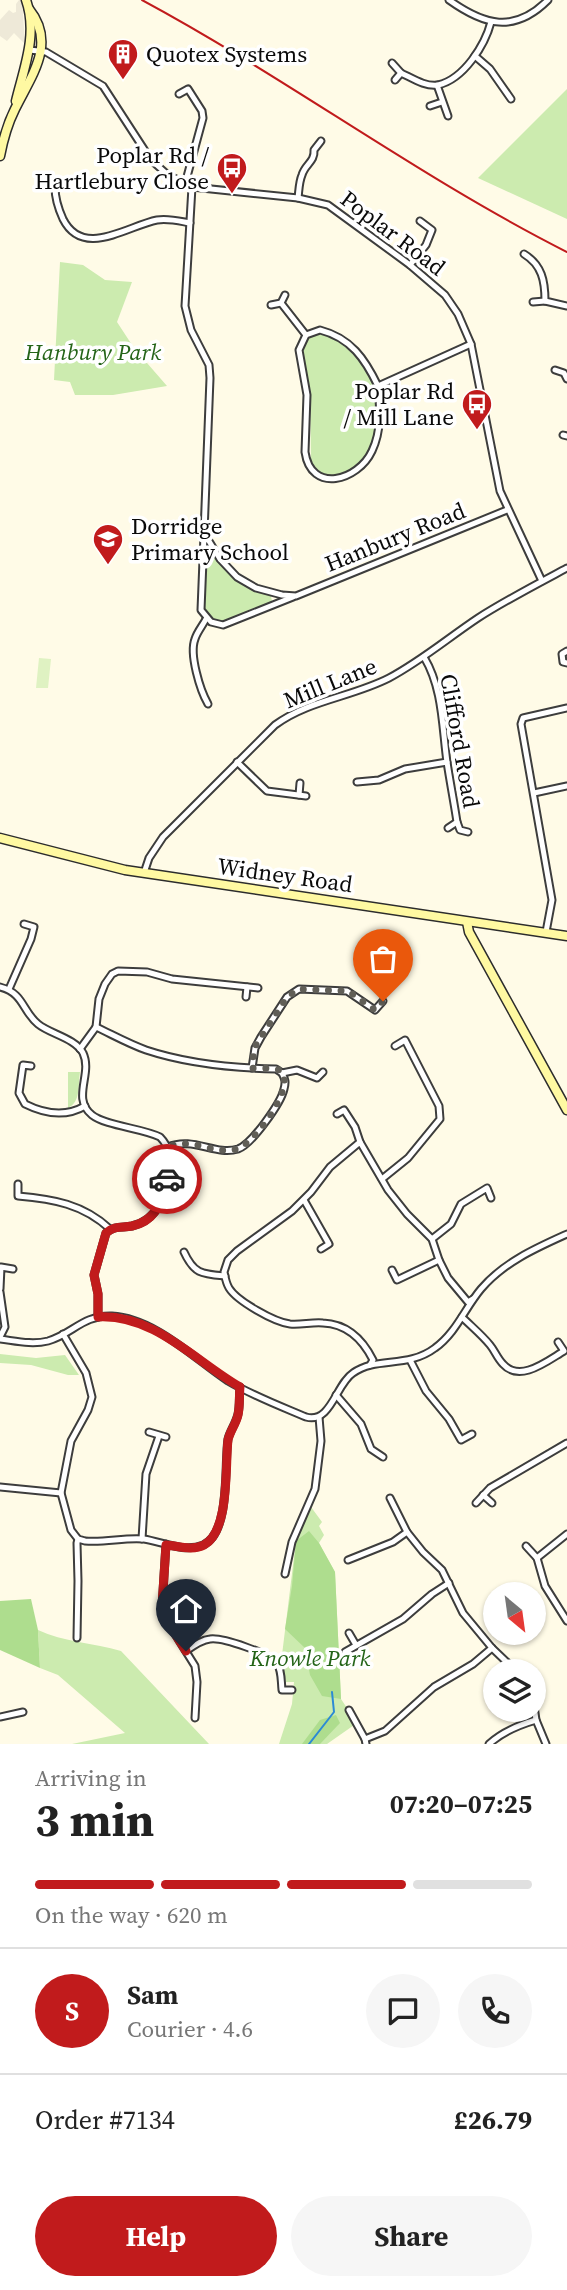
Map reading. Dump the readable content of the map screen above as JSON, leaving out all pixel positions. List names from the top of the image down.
{
  "streets": {
    "street": [
      "Poplar Road",
      "Hanbury Road",
      "Mill Lane",
      "Clifford Road",
      "Widney Road"
    ]
  },
  "crossings": [
    ["Poplar Road", "Hanbury Road"],
    ["Poplar Road", "Mill Lane"],
    ["Mill Lane", "Clifford Road"],
    ["Mill Lane", "Widney Road"]
  ],
  "parks": ["Hanbury Park", "Knowle Park"],
  "places": {
    "building": ["Quotex Systems"],
    "bus stop": ["Poplar Rd / Hartlebury Close", "Poplar Rd / Mill Lane"],
    "school or university": ["Dorridge Primary School"]
  },
  "north": "bottom right",
  "page": {
    "heading": ["3 min", "Arriving in", "07:20–07:25"],
    "panel": [
      "Sam",
      "Courier · 4.6",
      "Order #7134",
      "£26.79"
    ],
    "bar": "On the way · 620 m",
    "round": "S",
    "buttons": ["Help", "Share"]
  }
}
